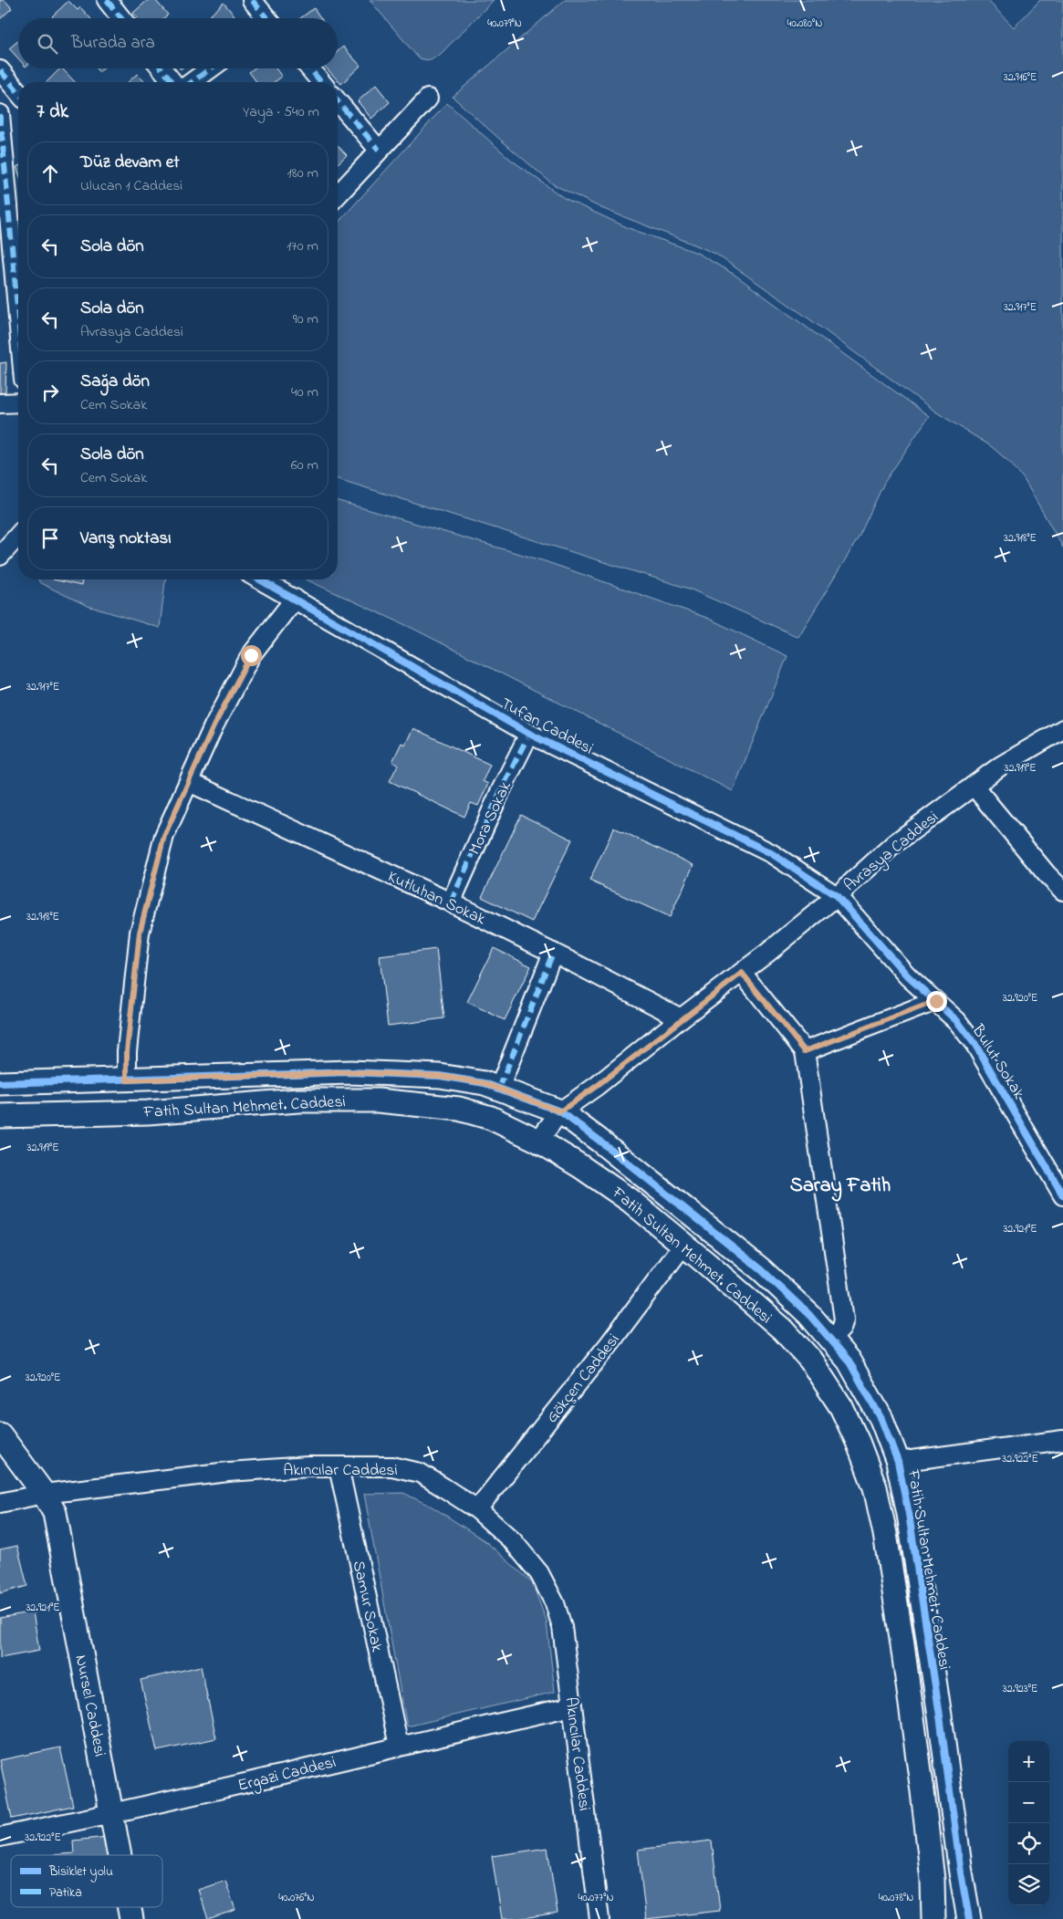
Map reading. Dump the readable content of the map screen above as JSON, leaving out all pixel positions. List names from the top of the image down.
{
  "streets": {
    "street": [
      "Tufan Caddesi",
      "Mora Sokak",
      "Avrasya Caddesi",
      "Kutluhan Sokak",
      "Bulut Sokak",
      "Fatih Sultan Mehmet. Caddesi",
      "Gökçen Caddesi",
      "Akıncılar Caddesi",
      "Samur Sokak",
      "Nursel Caddesi",
      "Ergazi Caddesi"
    ]
  },
  "crossings": [
    ["Tufan Caddesi", "Mora Sokak"],
    ["Tufan Caddesi", "Avrasya Caddesi"],
    ["Tufan Caddesi", "Bulut Sokak"],
    ["Mora Sokak", "Kutluhan Sokak"],
    ["Avrasya Caddesi", "Kutluhan Sokak"],
    ["Avrasya Caddesi", "Bulut Sokak"],
    ["Avrasya Caddesi", "Fatih Sultan Mehmet. Caddesi"],
    ["Fatih Sultan Mehmet. Caddesi", "Gökçen Caddesi"],
    ["Gökçen Caddesi", "Akıncılar Caddesi"],
    ["Akıncılar Caddesi", "Samur Sokak"],
    ["Akıncılar Caddesi", "Nursel Caddesi"],
    ["Akıncılar Caddesi", "Ergazi Caddesi"],
    ["Samur Sokak", "Ergazi Caddesi"],
    ["Nursel Caddesi", "Ergazi Caddesi"]
  ],
  "districts": ["Saray Fatih"],
  "legend": ["Bisiklet yolu", "Patika"],
  "page": {
    "search": "Burada ara",
    "heading": ["7 dk", "Yaya · 540 m"],
    "list": [
      ["Düz devam et", "Ulucan 1 Caddesi", "180 m"],
      ["Sola dön", "170 m"],
      ["Sola dön", "Avrasya Caddesi", "90 m"],
      ["Sağa dön", "Cem Sokak", "40 m"],
      ["Sola dön", "Cem Sokak", "60 m"],
      "Varış noktası"
    ],
    "map_buttons": ["+", "−"]
  },
  "coordinates": [
    "40.079°N",
    "40.080°N",
    "32.916°E",
    "32.917°E",
    "32.918°E",
    "32.919°E",
    "32.920°E",
    "32.921°E",
    "32.922°E",
    "32.923°E",
    "40.076°N",
    "40.077°N",
    "40.078°N"
  ]
}
